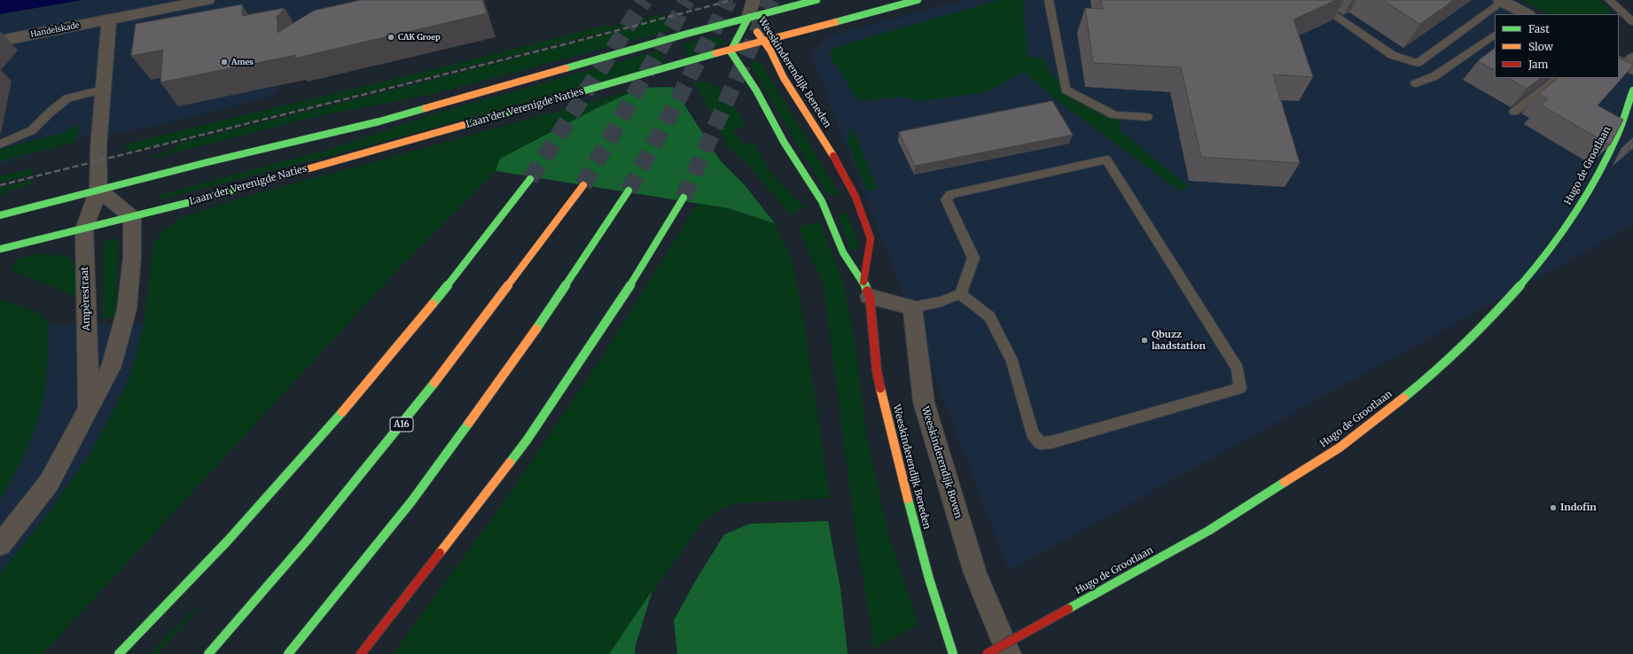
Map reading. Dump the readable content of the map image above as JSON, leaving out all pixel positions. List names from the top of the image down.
{
  "streets": {
    "main road": [
      "Weeskinderendijk Beneden",
      "Laan der Verenigde Naties",
      "Hugo de Grootlaan",
      "A16"
    ],
    "street": ["Handelskade", "Ampèrestraat", "Weeskinderendijk Boven"]
  },
  "crossings": [
    ["Weeskinderendijk Beneden", "Laan der Verenigde Naties"],
    ["Laan der Verenigde Naties", "Ampèrestraat"]
  ],
  "places": [
    "CAK Groep",
    "Ames",
    "Qbuzz laadstation",
    "Indofin"
  ],
  "legend": ["Fast", "Slow", "Jam"]
}
